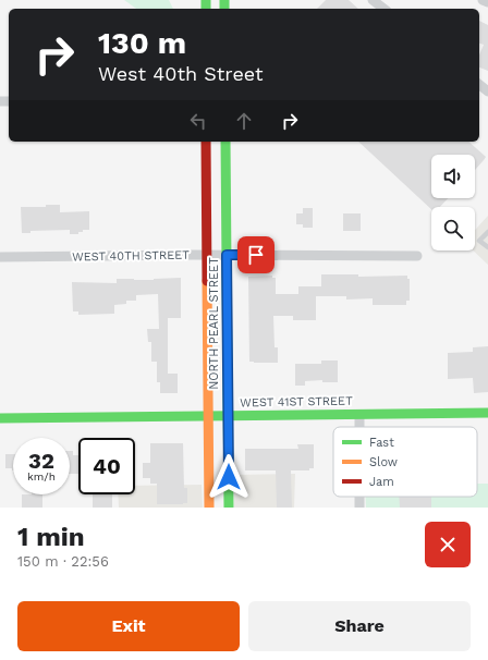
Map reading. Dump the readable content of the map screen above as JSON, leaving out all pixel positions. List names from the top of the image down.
{
  "streets": {
    "street": ["WEST 40TH STREET", "NORTH PEARL STREET", "WEST 41ST STREET"]
  },
  "crossings": [
    ["WEST 40TH STREET", "NORTH PEARL STREET"],
    ["NORTH PEARL STREET", "WEST 41ST STREET"]
  ],
  "legend": ["Fast", "Slow", "Jam"],
  "page": {
    "turn": ["130 m", "West 40th Street"],
    "speed": "32 km/h",
    "limit": "40",
    "heading": ["1 min", "150 m · 22:56"],
    "buttons": ["Exit", "Share"]
  }
}
